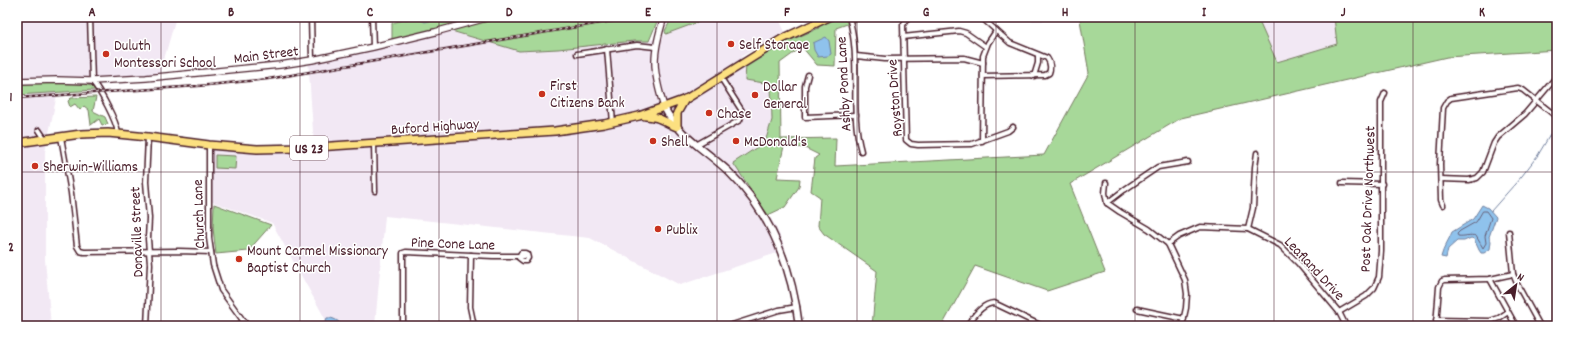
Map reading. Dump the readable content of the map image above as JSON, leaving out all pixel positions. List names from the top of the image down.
{
  "streets": {
    "main road": ["Buford Highway", "US 23"],
    "street": [
      "Main Street",
      "Ashby Pond Lane",
      "Royston Drive",
      "Post Oak Drive Northwest",
      "Church Lane",
      "Donaville Street",
      "Pine Cone Lane",
      "Leafland Drive"
    ]
  },
  "crossings": [
    ["Buford Highway", "Church Lane"],
    ["Buford Highway", "Donaville Street"],
    ["Post Oak Drive Northwest", "Leafland Drive"]
  ],
  "places": [
    "Self Storage",
    "Duluth Montessori School",
    "First Citizens Bank",
    "Dollar General",
    "Chase",
    "Shell",
    "McDonald's",
    "Sherwin-Williams",
    "Publix",
    "Mount Carmel Missionary Baptist Church"
  ],
  "north": "top right",
  "grid": {
    "columns": [
      "A",
      "B",
      "C",
      "D",
      "E",
      "F",
      "G",
      "H",
      "I",
      "J",
      "K"
    ],
    "rows": ["1", "2"]
  }
}
